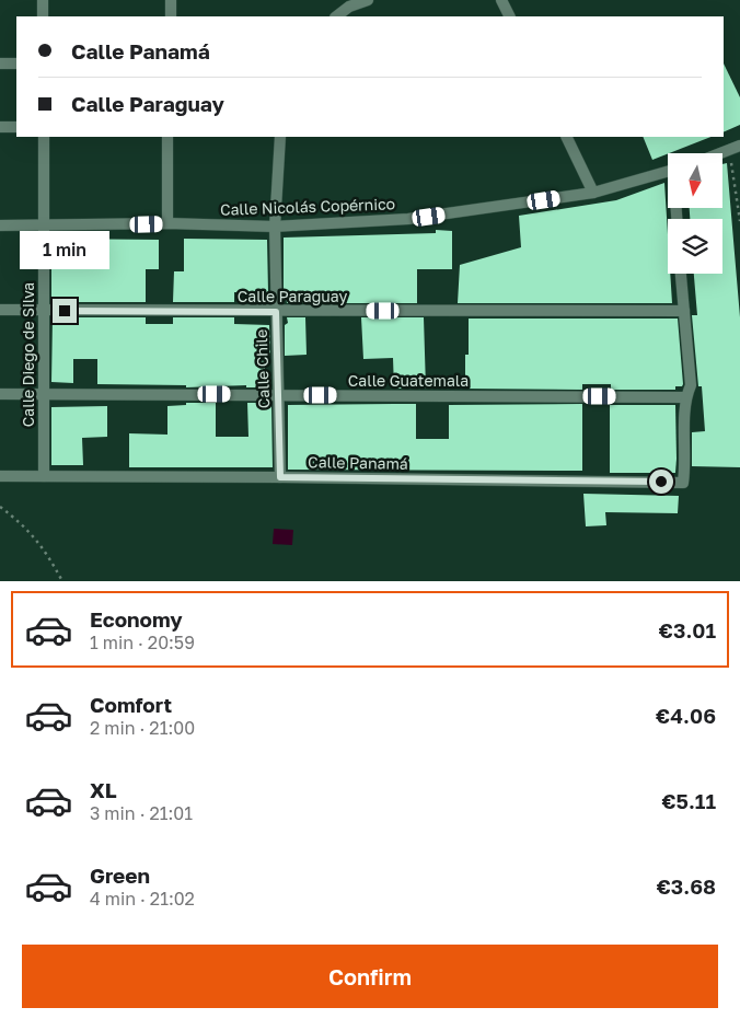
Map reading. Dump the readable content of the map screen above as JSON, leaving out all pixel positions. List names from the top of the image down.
{
  "streets": {
    "street": [
      "Calle Nicolás Copérnico",
      "Calle Paraguay",
      "Calle Diego de Silva",
      "Calle Chile",
      "Calle Guatemala",
      "Calle Panamá"
    ]
  },
  "crossings": [
    ["Calle Nicolás Copérnico", "Calle Diego de Silva"],
    ["Calle Nicolás Copérnico", "Calle Chile"],
    ["Calle Paraguay", "Calle Diego de Silva"],
    ["Calle Paraguay", "Calle Chile"],
    ["Calle Diego de Silva", "Calle Guatemala"],
    ["Calle Diego de Silva", "Calle Panamá"],
    ["Calle Chile", "Calle Guatemala"],
    ["Calle Chile", "Calle Panamá"],
    ["Calle Guatemala", "Calle Panamá"]
  ],
  "north": "bottom",
  "page": {
    "banner": ["Calle Panamá", "Calle Paraguay"],
    "bubble": "1 min",
    "list": [
      {
        "name": "Economy",
        "note": "1 min · 20:59",
        "value": "€3.01"
      },
      {
        "name": "Comfort",
        "note": "2 min · 21:00",
        "value": "€4.06"
      },
      {
        "name": "XL",
        "note": "3 min · 21:01",
        "value": "€5.11"
      },
      {
        "name": "Green",
        "note": "4 min · 21:02",
        "value": "€3.68"
      }
    ],
    "buttons": "Confirm"
  }
}
